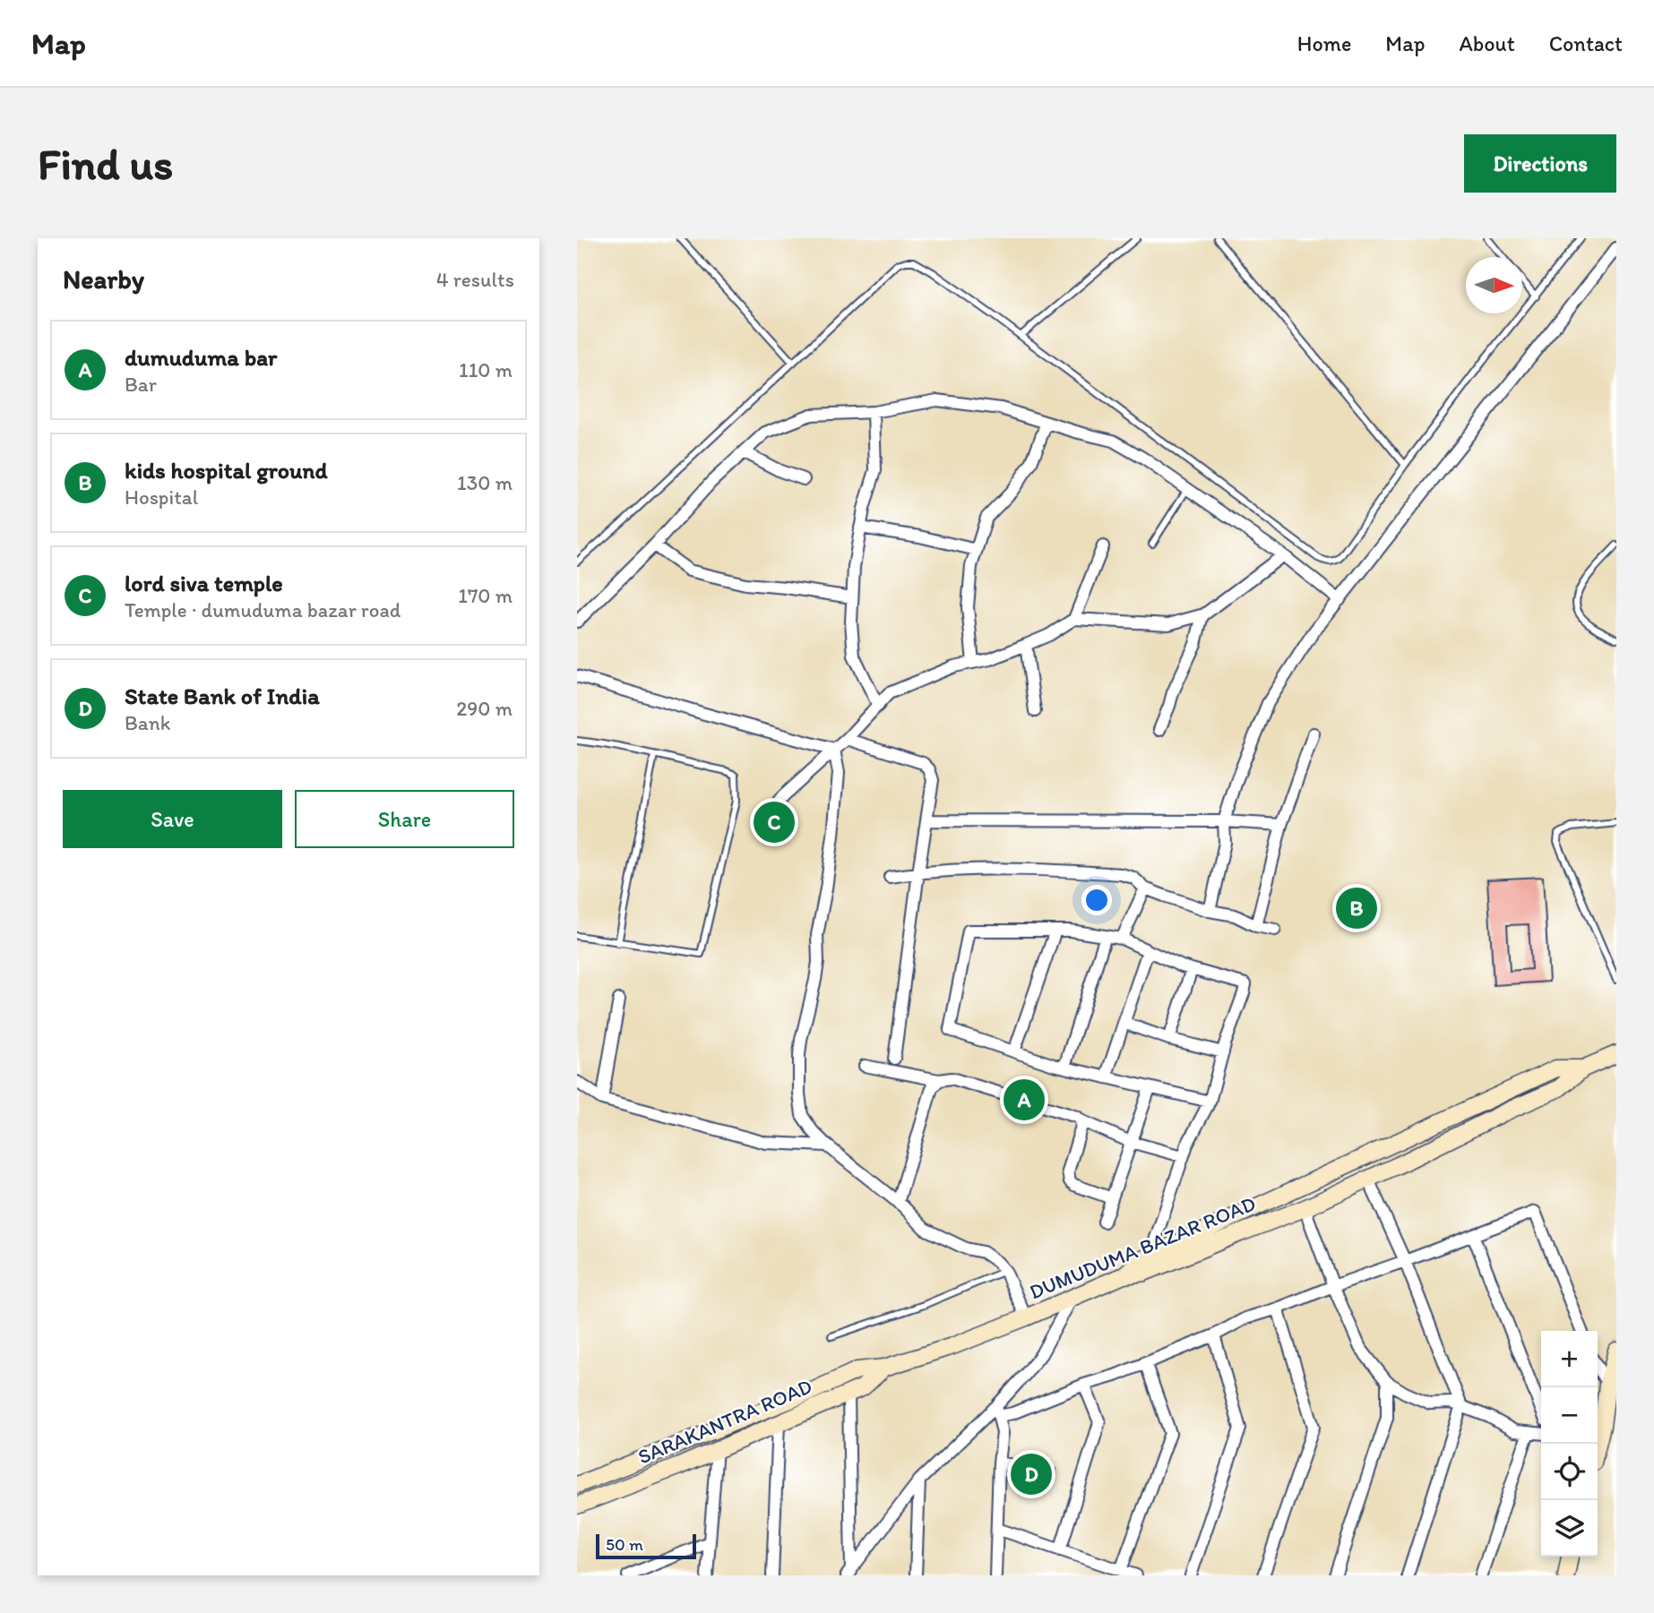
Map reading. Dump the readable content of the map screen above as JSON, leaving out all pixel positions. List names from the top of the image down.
{
  "streets": {
    "street": ["DUMUDUMA BAZAR ROAD", "SARAKANTRA ROAD"]
  },
  "crossings": [
    ["DUMUDUMA BAZAR ROAD", "SARAKANTRA ROAD"]
  ],
  "scale_bar": "50 m",
  "north": "right",
  "page": {
    "header": "Map",
    "nav": [
      "Home",
      "Map",
      "About",
      "Contact"
    ],
    "buttons": [
      "Directions",
      ["Save", "Share"]
    ],
    "title": "Find us",
    "heading": ["Nearby", "4 results"],
    "list": [
      {
        "mark": "A",
        "name": "dumuduma bar",
        "note": "Bar",
        "value": "110 m"
      },
      {
        "mark": "B",
        "name": "kids hospital ground",
        "note": "Hospital",
        "value": "130 m"
      },
      {
        "mark": "C",
        "name": "lord siva temple",
        "note": "Temple · dumuduma bazar road",
        "value": "170 m"
      },
      {
        "mark": "D",
        "name": "State Bank of India",
        "note": "Bank",
        "value": "290 m"
      }
    ],
    "pins": [
      "C",
      "B",
      "A",
      "D"
    ],
    "map_buttons": ["+", "−"],
    "scale": "50 m"
  }
}
